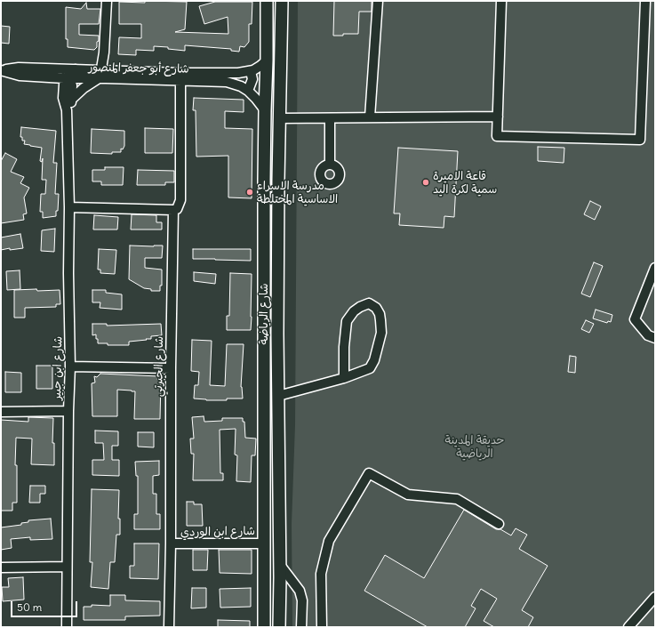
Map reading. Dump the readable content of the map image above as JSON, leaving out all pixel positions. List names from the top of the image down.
{
  "streets": {
    "main road": ["شارع الرياضة"],
    "street": [
      "شارع أبو جعفر المنصور",
      "شارع الجبرتي",
      "شارع ابن جبير",
      "شارع ابن الوردي"
    ]
  },
  "crossings": [
    ["شارع أبو جعفر المنصور", "شارع الرياضة"],
    ["شارع أبو جعفر المنصور", "شارع ابن جبير"],
    ["شارع الرياضة", "شارع ابن الوردي"],
    ["شارع الجبرتي", "شارع ابن الوردي"]
  ],
  "parks": ["حديقة المدينة الرياضية"],
  "places": ["قاعة الاميرة سمية لكرة اليد", "مدرسة الاسراء الاساسية المختلطة"],
  "scale_bar": "50 m"
}
